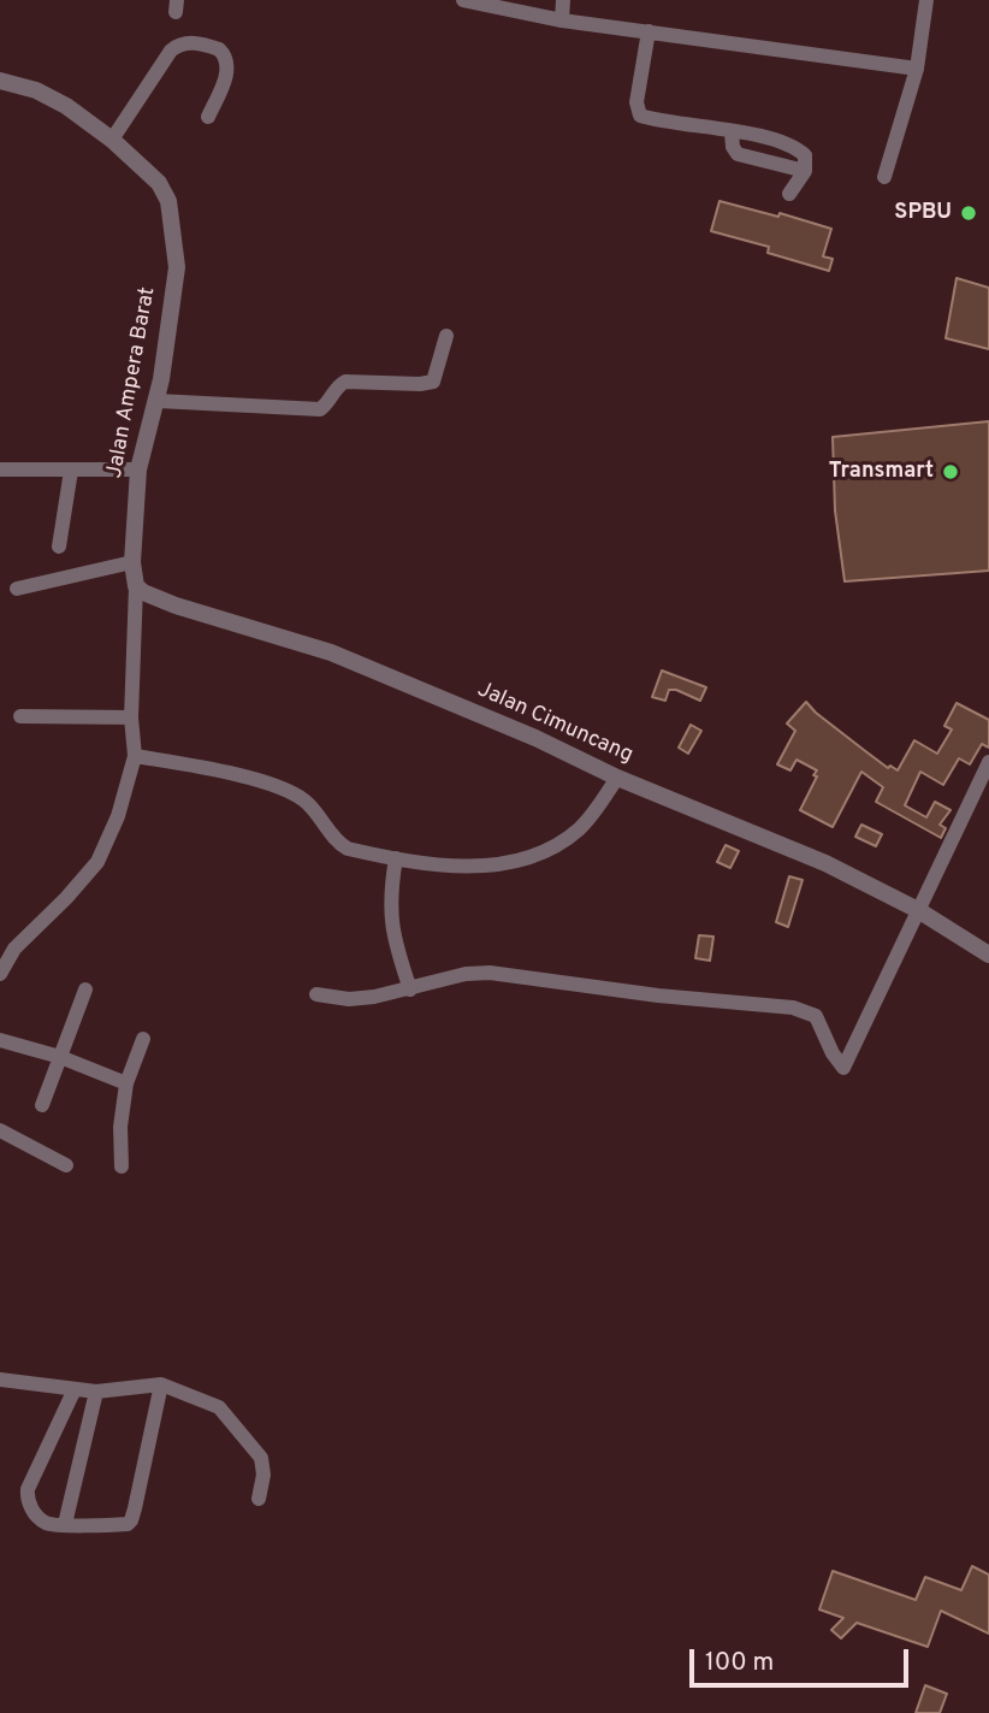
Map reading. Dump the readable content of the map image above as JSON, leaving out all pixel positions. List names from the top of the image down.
{
  "streets": {
    "street": ["Jalan Ampera Barat", "Jalan Cimuncang"]
  },
  "places": ["SPBU", "Transmart"],
  "scale_bar": "100 m"
}
